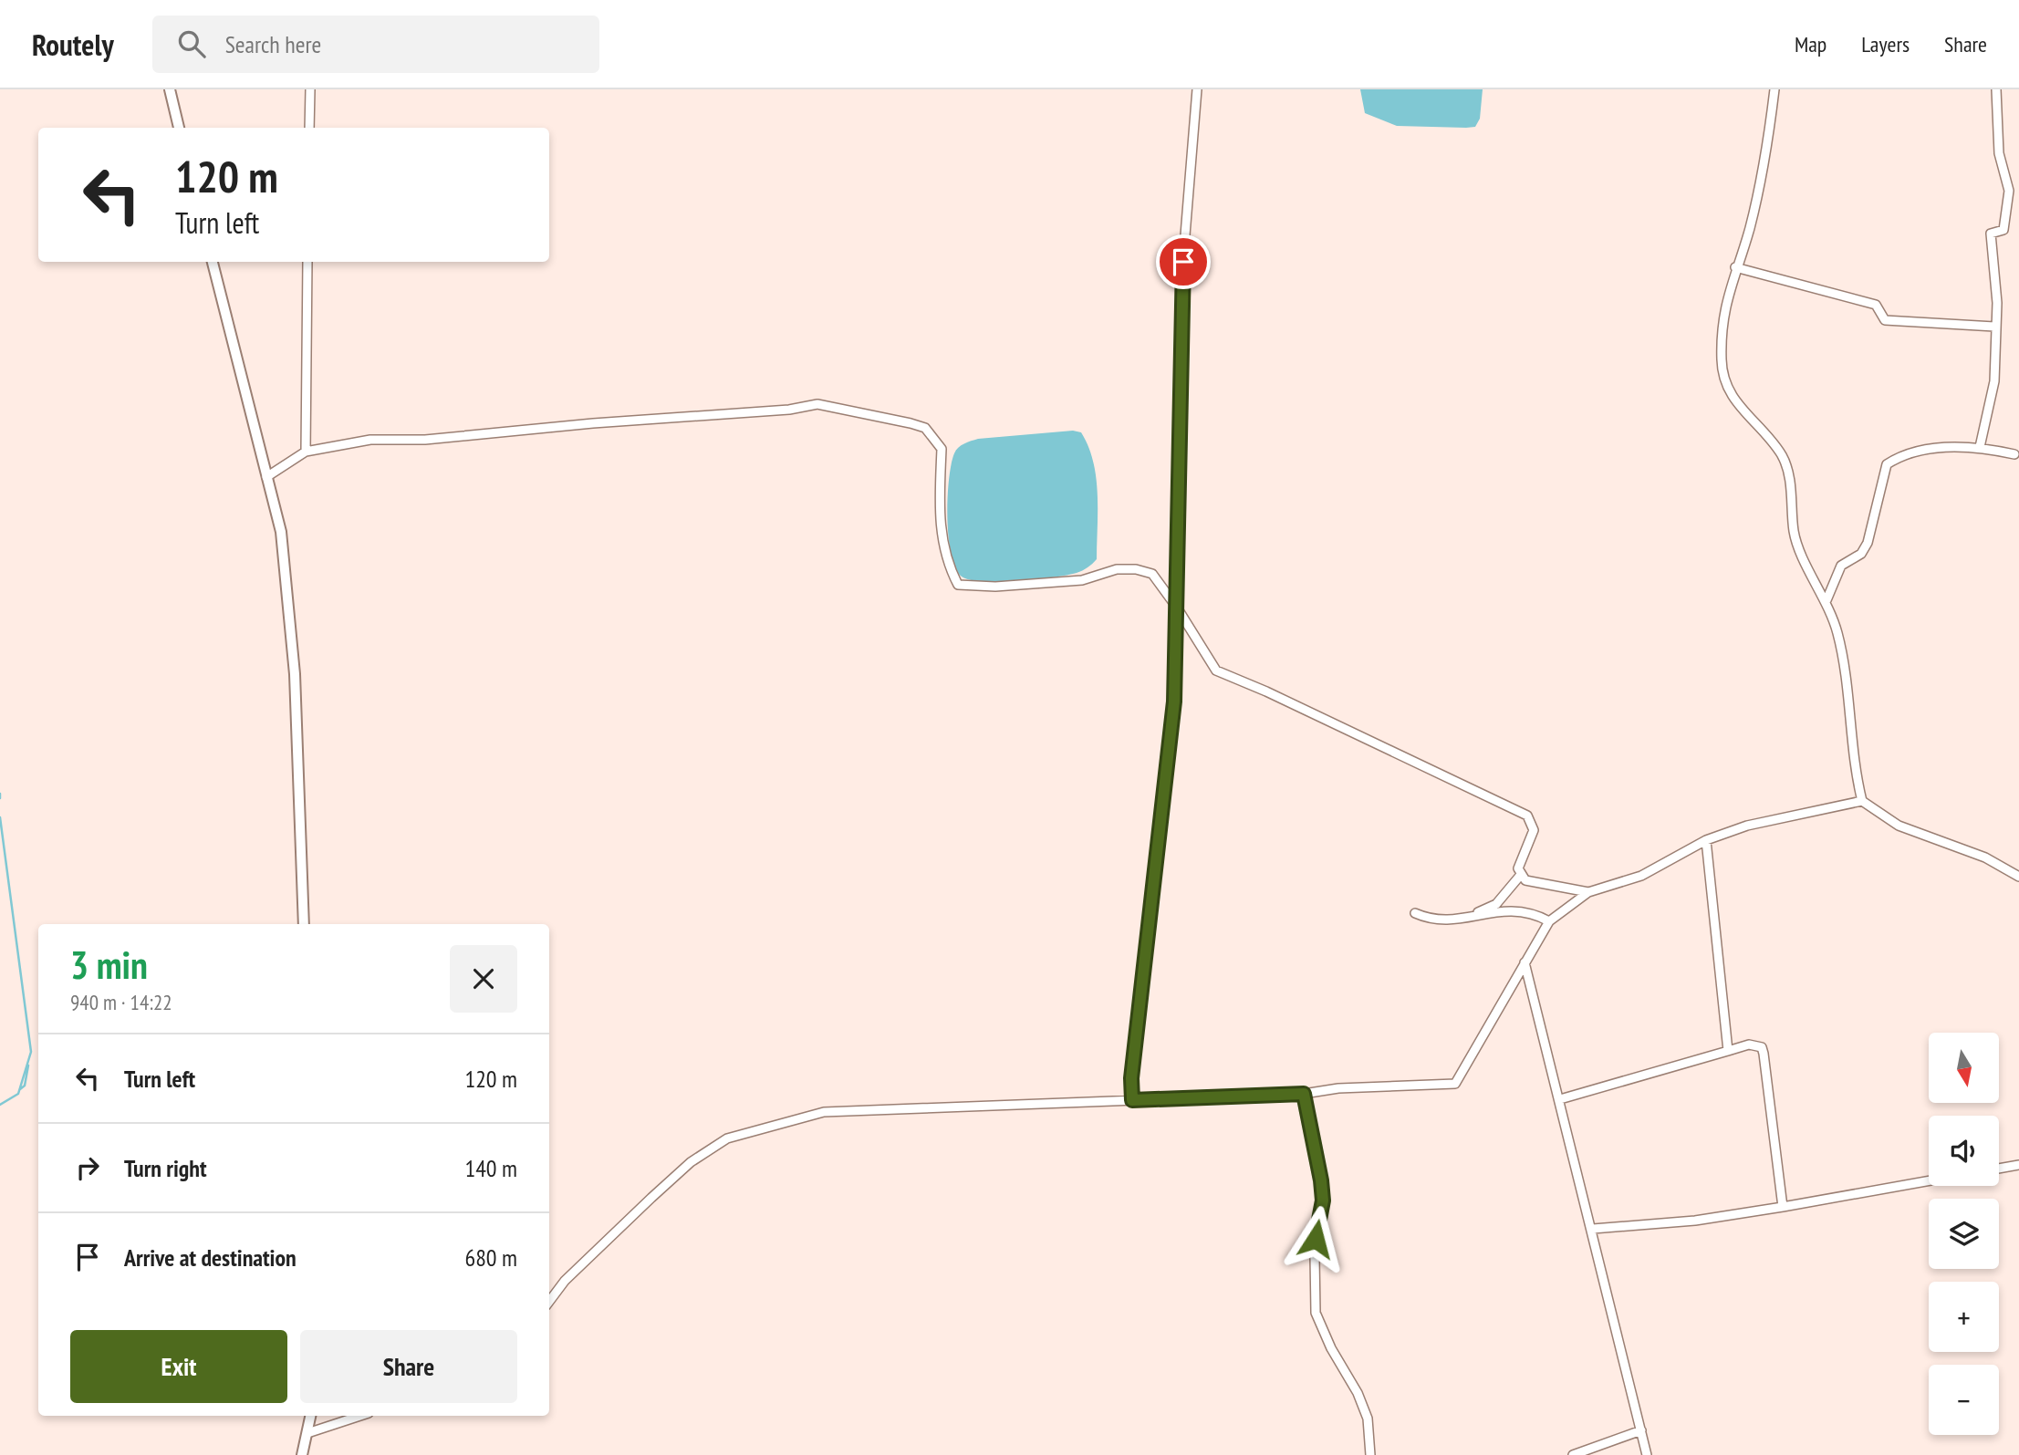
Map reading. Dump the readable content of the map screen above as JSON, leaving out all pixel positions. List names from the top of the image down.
{
  "north": "bottom",
  "page": {
    "header": "Routely",
    "search": "Search here",
    "nav": ["Map", "Layers", "Share"],
    "turn": ["120 m", "Turn left"],
    "heading": ["3 min", "940 m · 14:22"],
    "map_buttons": ["+", "−"],
    "list": [
      {
        "name": "Turn left",
        "value": "120 m"
      },
      {
        "name": "Turn right",
        "value": "140 m"
      },
      {
        "name": "Arrive at destination",
        "value": "680 m"
      }
    ],
    "buttons": ["Exit", "Share"]
  }
}
